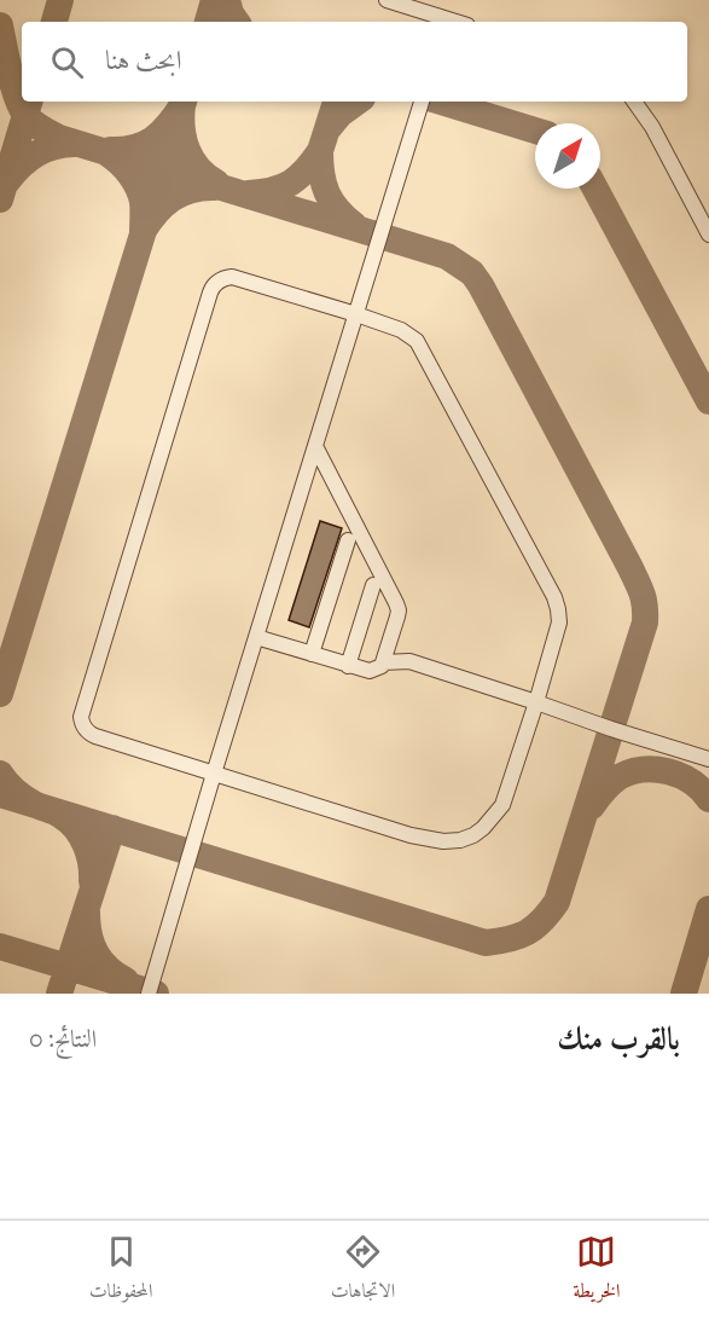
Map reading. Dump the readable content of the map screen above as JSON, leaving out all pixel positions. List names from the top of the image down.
{
  "north": "top right",
  "page": {
    "search": "ابحث هنا",
    "heading": ["بالقرب منك", "النتائج: 0"],
    "nav": ["الخريطة", "الاتجاهات", "المحفوظات"]
  }
}
